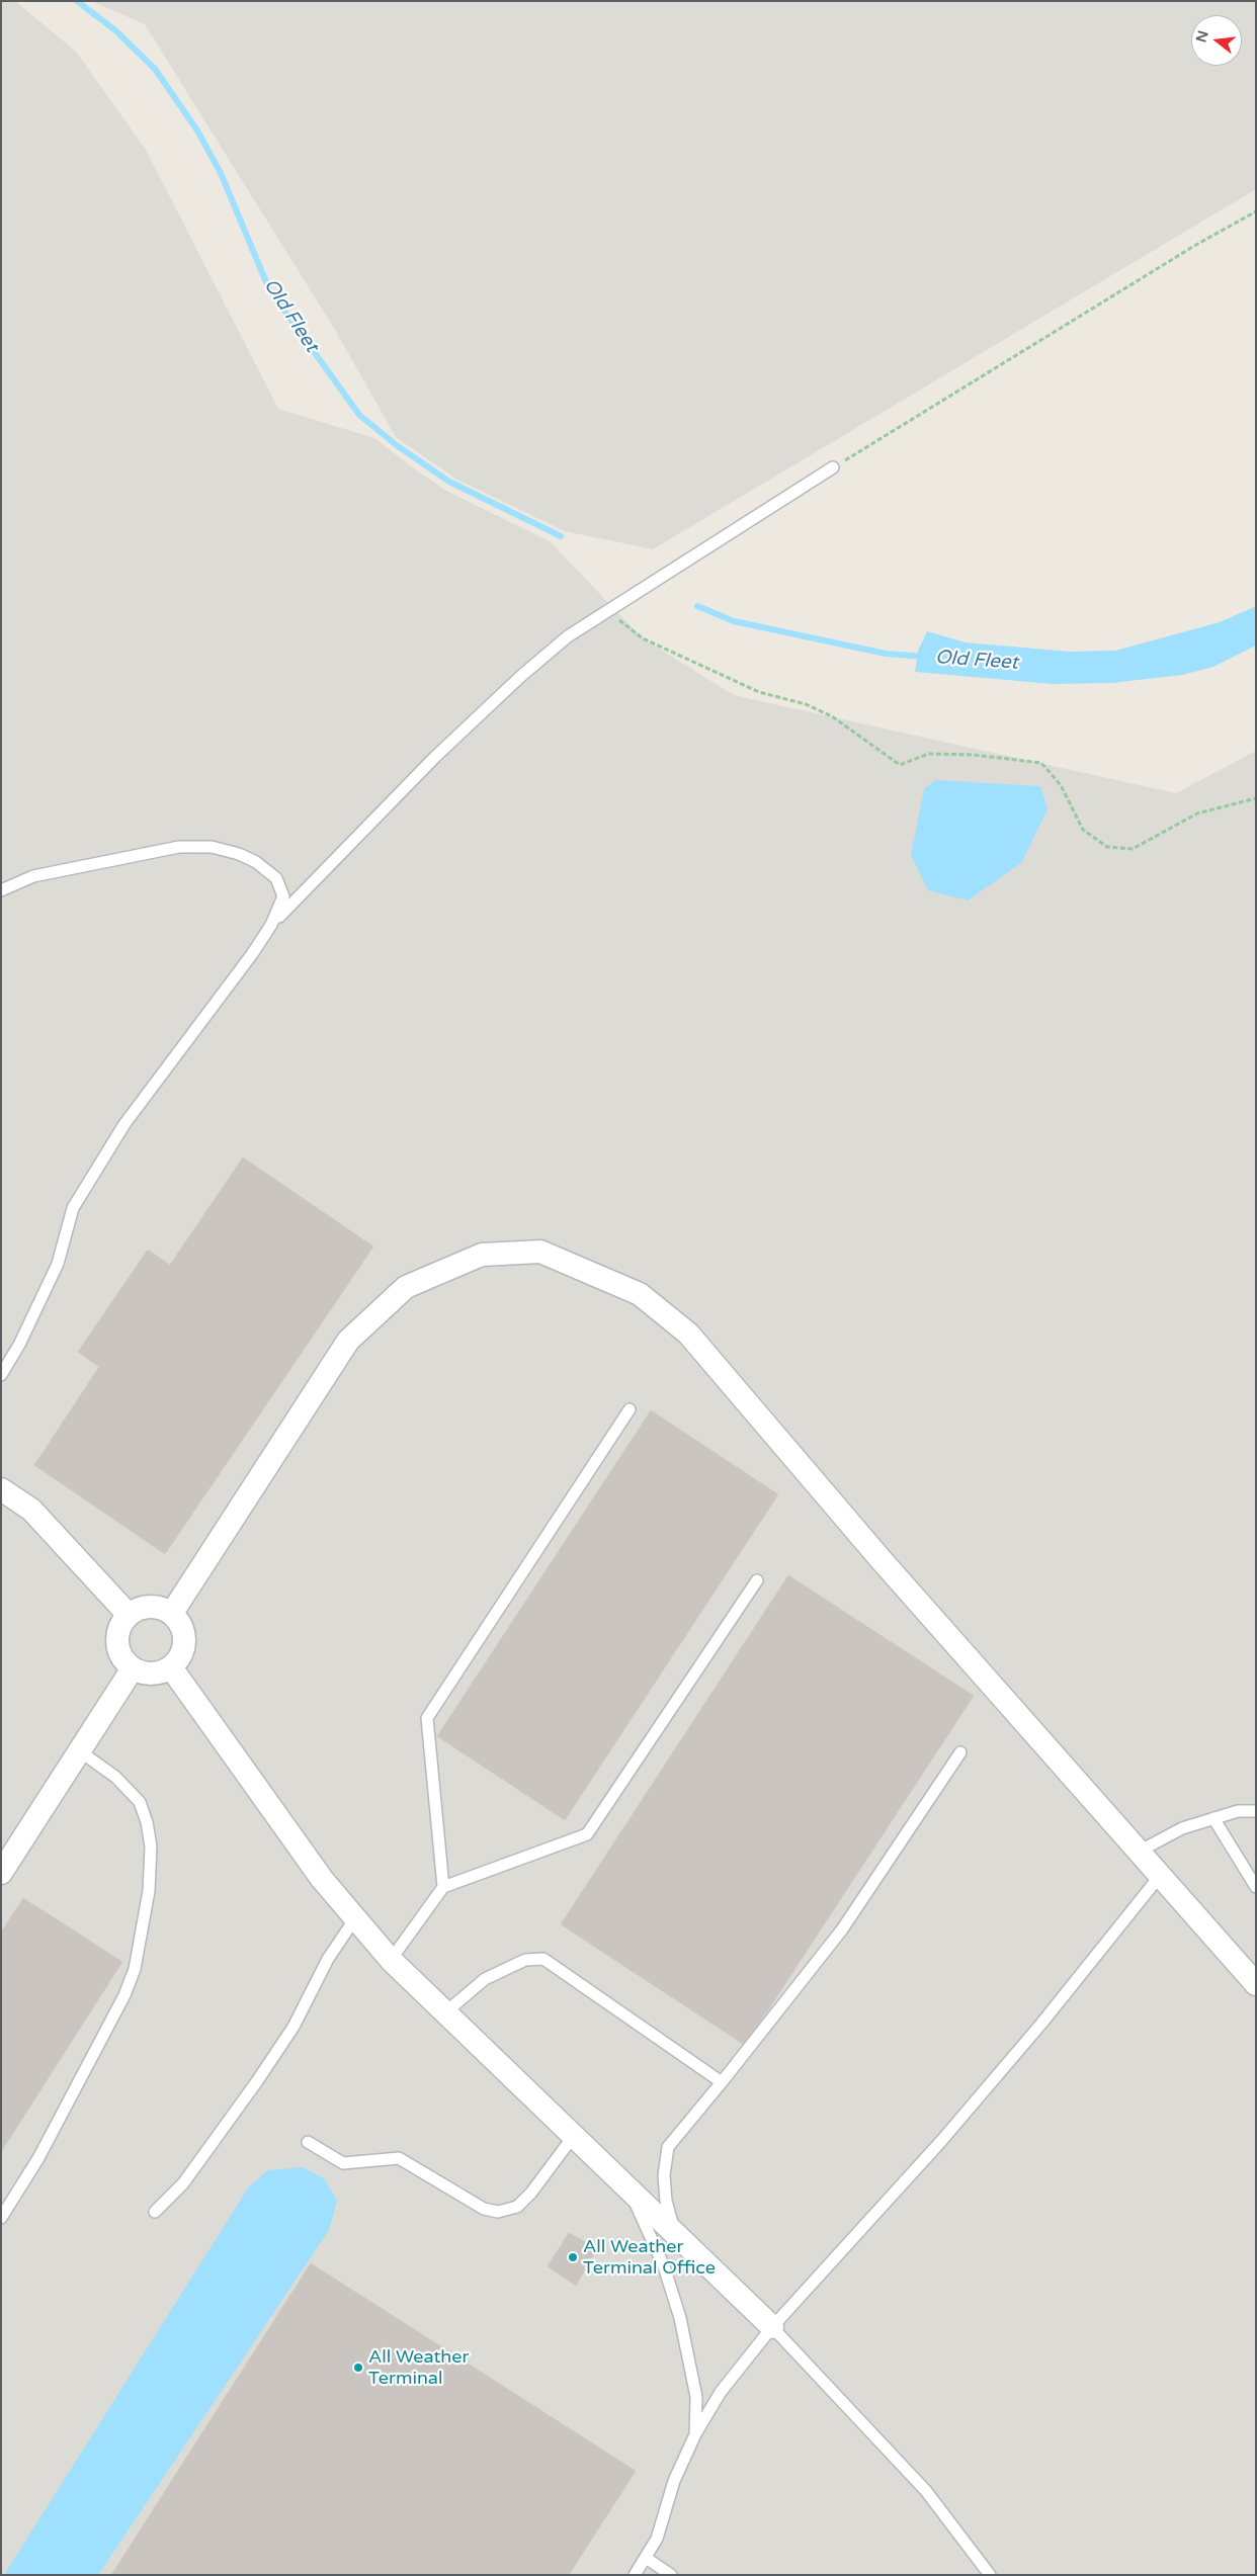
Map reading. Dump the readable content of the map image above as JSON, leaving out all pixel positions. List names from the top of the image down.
{
  "water": ["Old Fleet"],
  "places": ["All Weather Terminal Office", "All Weather Terminal"],
  "north": "left"
}
